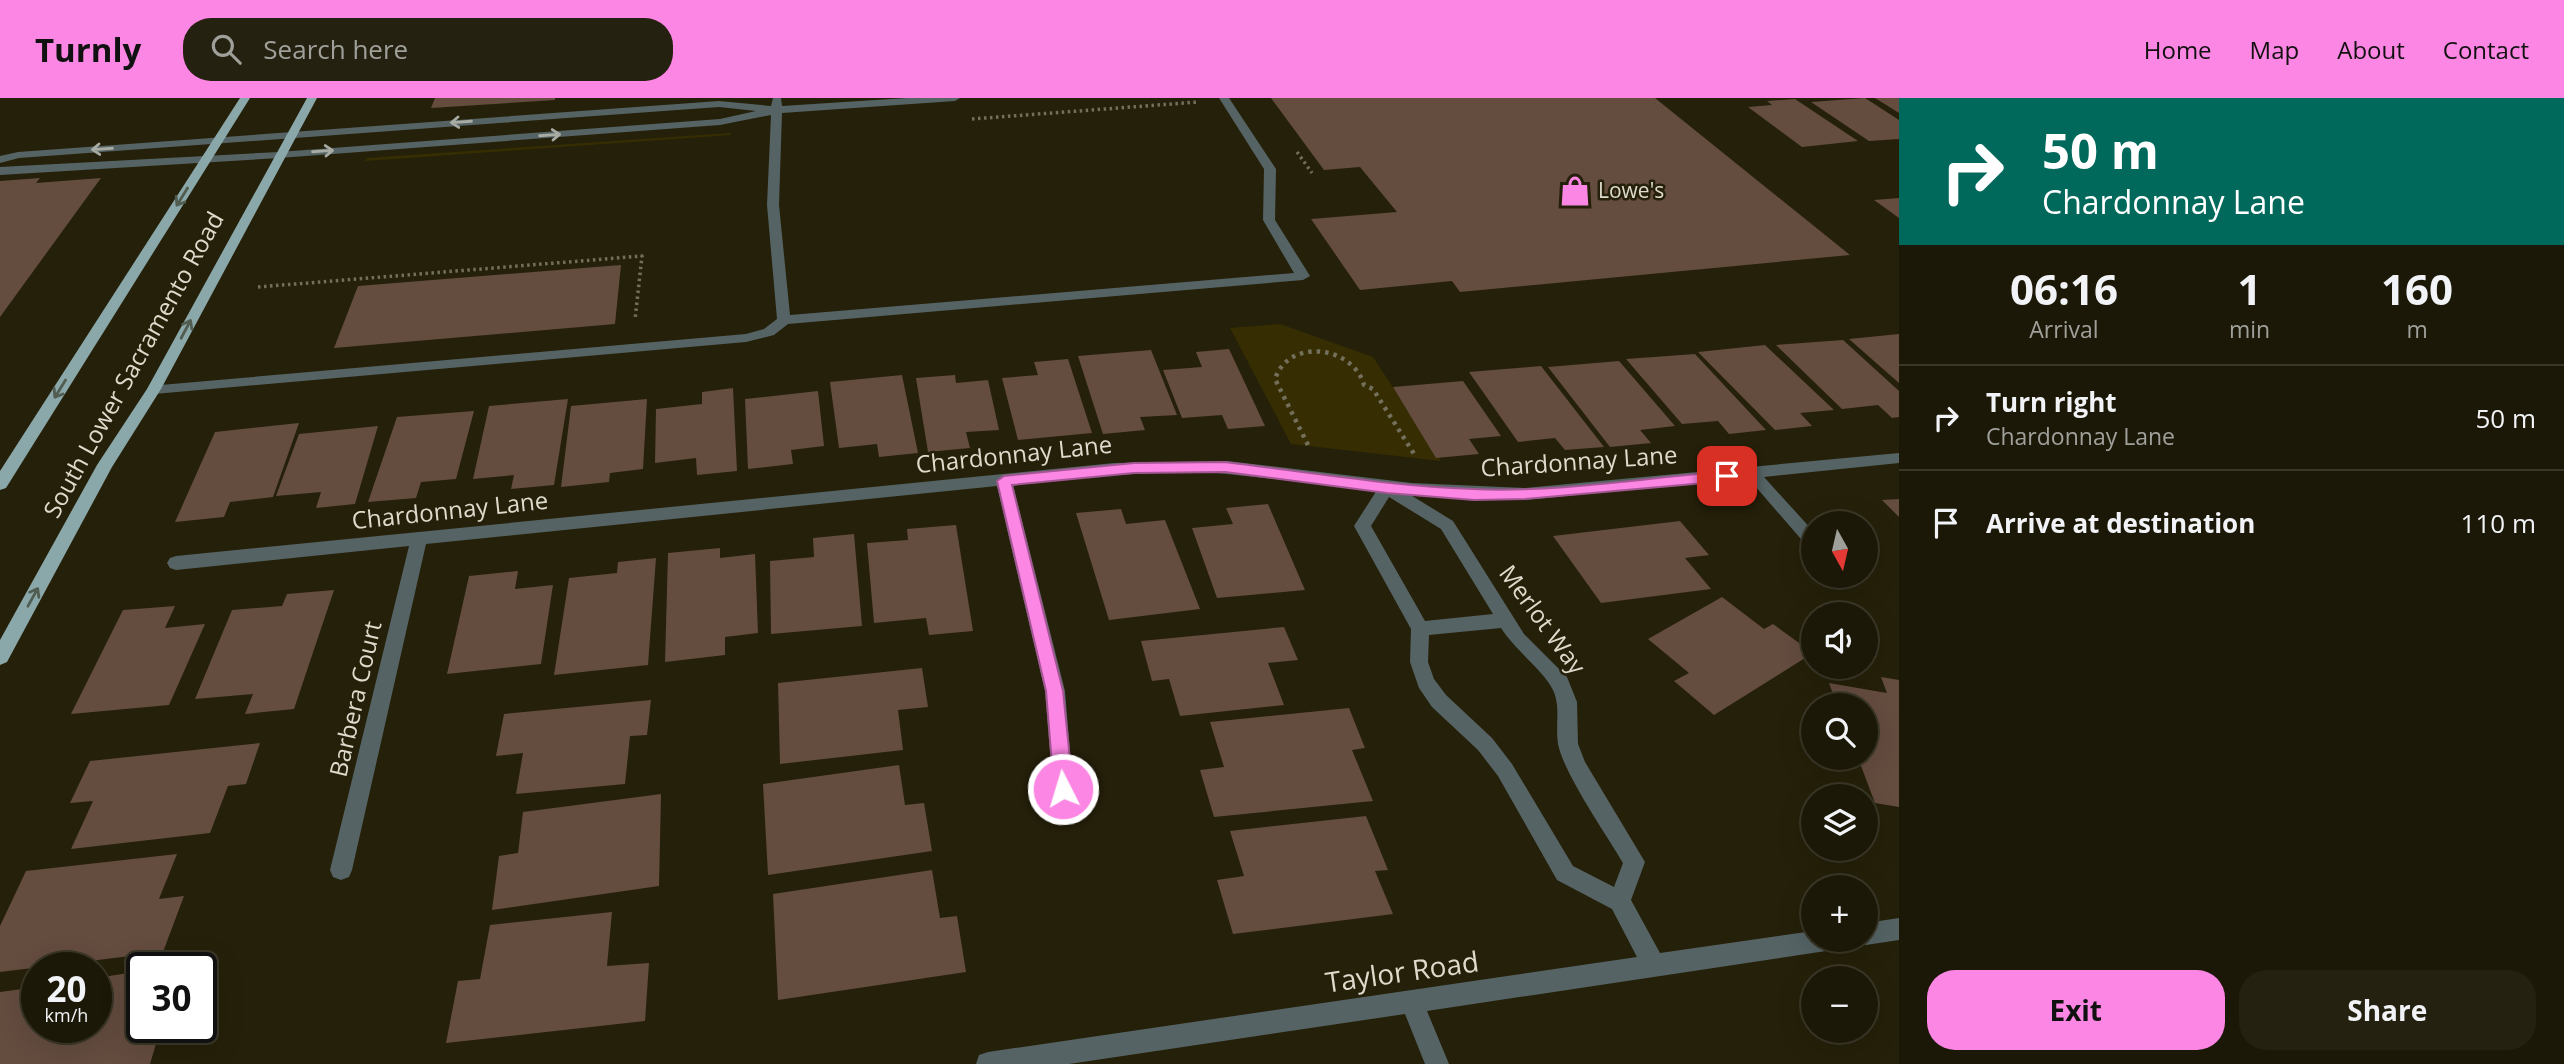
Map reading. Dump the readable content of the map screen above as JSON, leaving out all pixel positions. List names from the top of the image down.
{
  "streets": {
    "main road": ["South Lower Sacramento Road"],
    "street": [
      "Chardonnay Lane",
      "Merlot Way",
      "Barbera Court",
      "Taylor Road"
    ]
  },
  "crossings": [
    ["Chardonnay Lane", "Merlot Way"],
    ["Chardonnay Lane", "Barbera Court"]
  ],
  "places": {
    "shop": ["Lowe's"]
  },
  "north": "bottom",
  "page": {
    "header": "Turnly",
    "search": "Search here",
    "nav": [
      "Home",
      "Map",
      "About",
      "Contact"
    ],
    "turn": ["50 m", "Chardonnay Lane"],
    "eta": [
      "06:16",
      "Arrival",
      "1",
      "min",
      "160",
      "m"
    ],
    "list": [
      {
        "name": "Turn right",
        "note": "Chardonnay Lane",
        "value": "50 m"
      },
      {
        "name": "Arrive at destination",
        "value": "110 m"
      }
    ],
    "map_buttons": ["+", "−"],
    "speed": "20 km/h",
    "limit": "30",
    "buttons": ["Exit", "Share"]
  }
}
